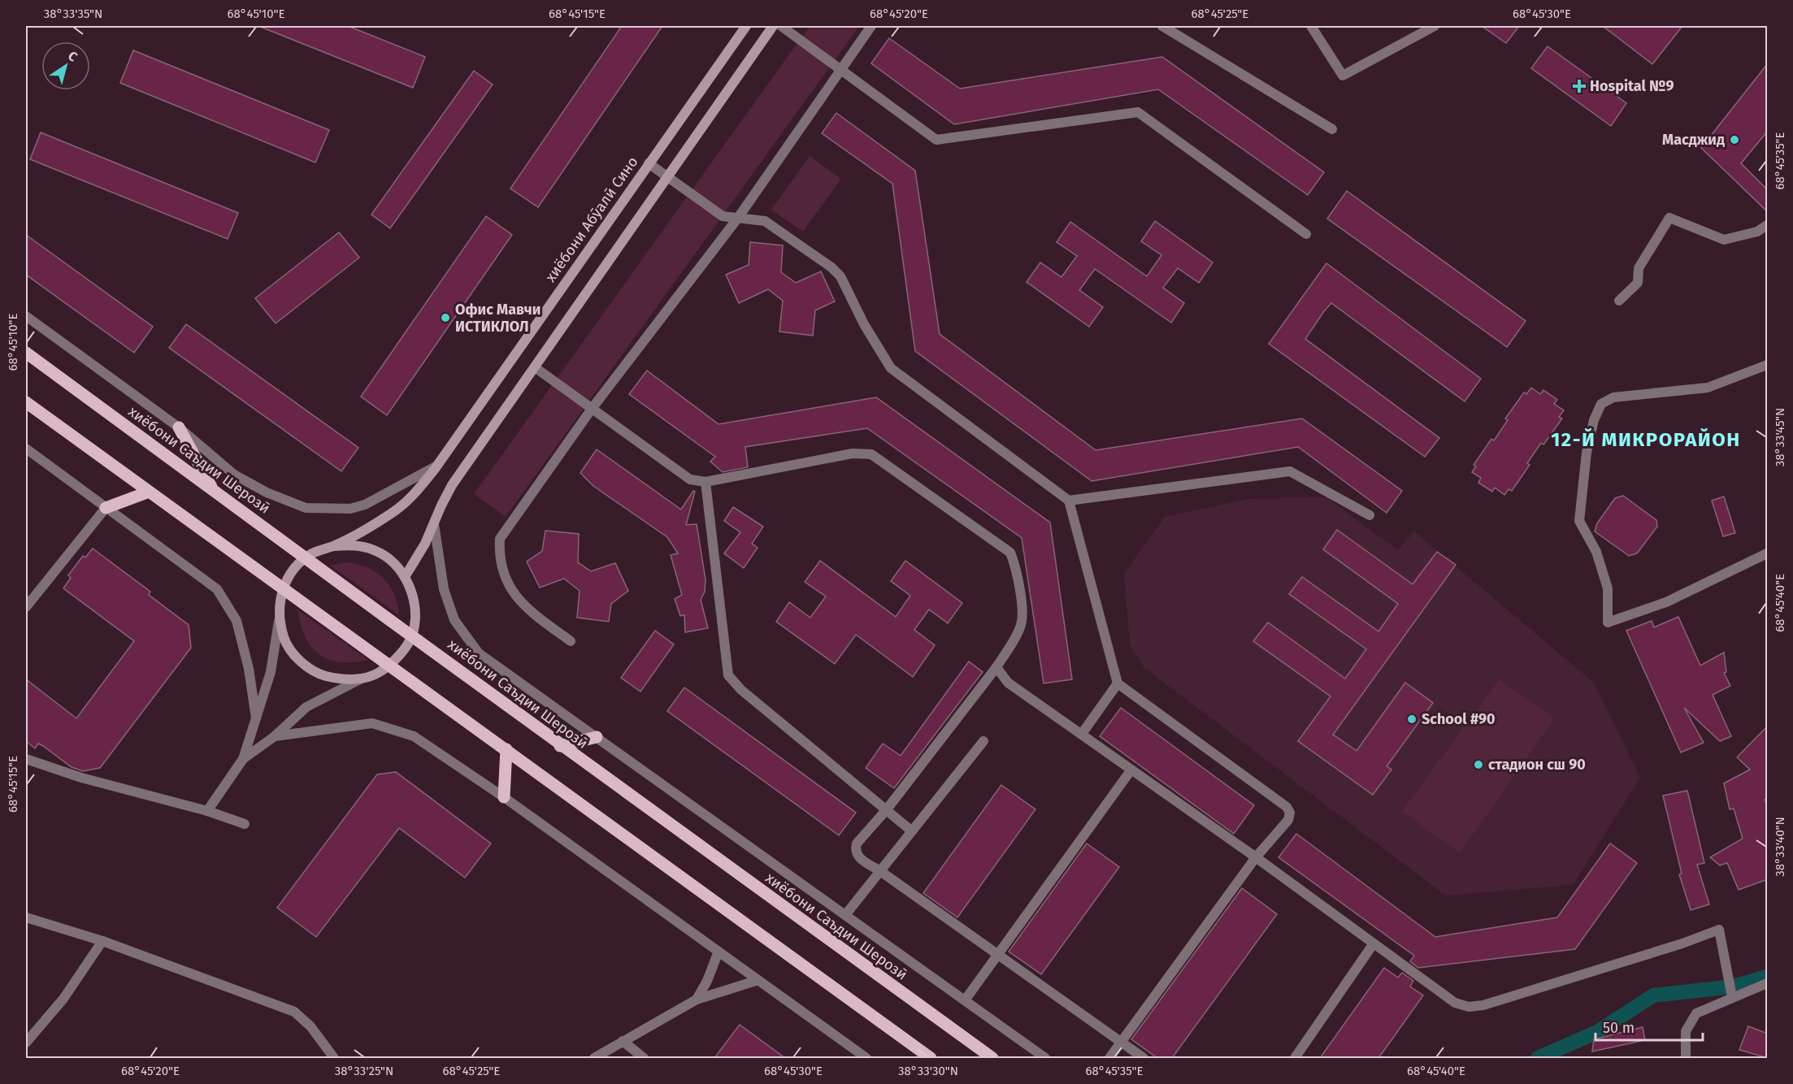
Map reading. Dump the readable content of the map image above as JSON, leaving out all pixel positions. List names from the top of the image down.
{
  "streets": {
    "main road": ["хиёбони Абӯалӣ Сино", "хиёбони Саъдии Шерозӣ"]
  },
  "crossings": [
    ["хиёбони Абӯалӣ Сино", "хиёбони Саъдии Шерозӣ"]
  ],
  "districts": ["12-Й МИКРОРАЙОН"],
  "places": {
    "health": ["Hospital №9"],
    "other": [
      "Масджид",
      "Офис Мавчи ИСТИКЛОЛ",
      "School #90",
      "стадион сш 90"
    ]
  },
  "scale_bar": "50 m",
  "north": "top right",
  "coordinates": [
    "38°33'35\"N",
    "68°45'10\"E",
    "68°45'15\"E",
    "68°45'20\"E",
    "68°45'25\"E",
    "68°45'30\"E",
    "68°45'35\"E",
    "38°33'45\"N",
    "68°45'40\"E",
    "38°33'40\"N",
    "38°33'25\"N",
    "38°33'30\"N"
  ]
}
